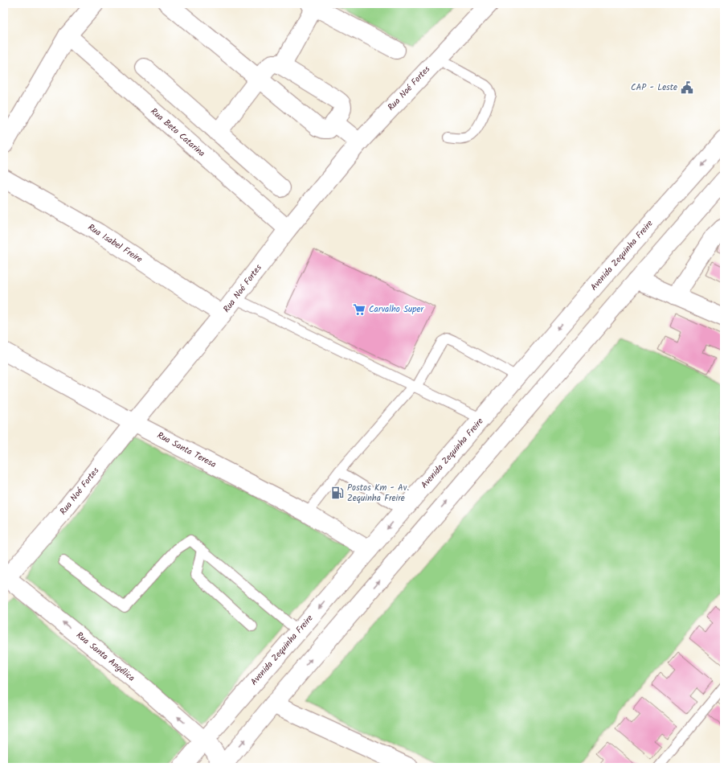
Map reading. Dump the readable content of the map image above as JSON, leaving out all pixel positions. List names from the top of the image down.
{
  "streets": {
    "street": [
      "Rua Noé Fortes",
      "Rua Beto Catarina",
      "Rua Isabel Freire",
      "Avenida Zequinha Freire",
      "Rua Santa Teresa",
      "Rua Santa Angélica"
    ]
  },
  "crossings": [
    ["Rua Noé Fortes", "Rua Beto Catarina"],
    ["Rua Noé Fortes", "Rua Isabel Freire"],
    ["Rua Noé Fortes", "Rua Santa Teresa"],
    ["Rua Noé Fortes", "Rua Santa Angélica"],
    ["Avenida Zequinha Freire", "Rua Santa Teresa"],
    ["Avenida Zequinha Freire", "Rua Santa Angélica"]
  ],
  "one_way": ["Rua Santa Angélica"],
  "places": {
    "public building": ["CAP - Leste"],
    "supermarket": ["Carvalho Super"],
    "fuel station": ["Postos Km - Av. Zequinha Freire"]
  }
}
